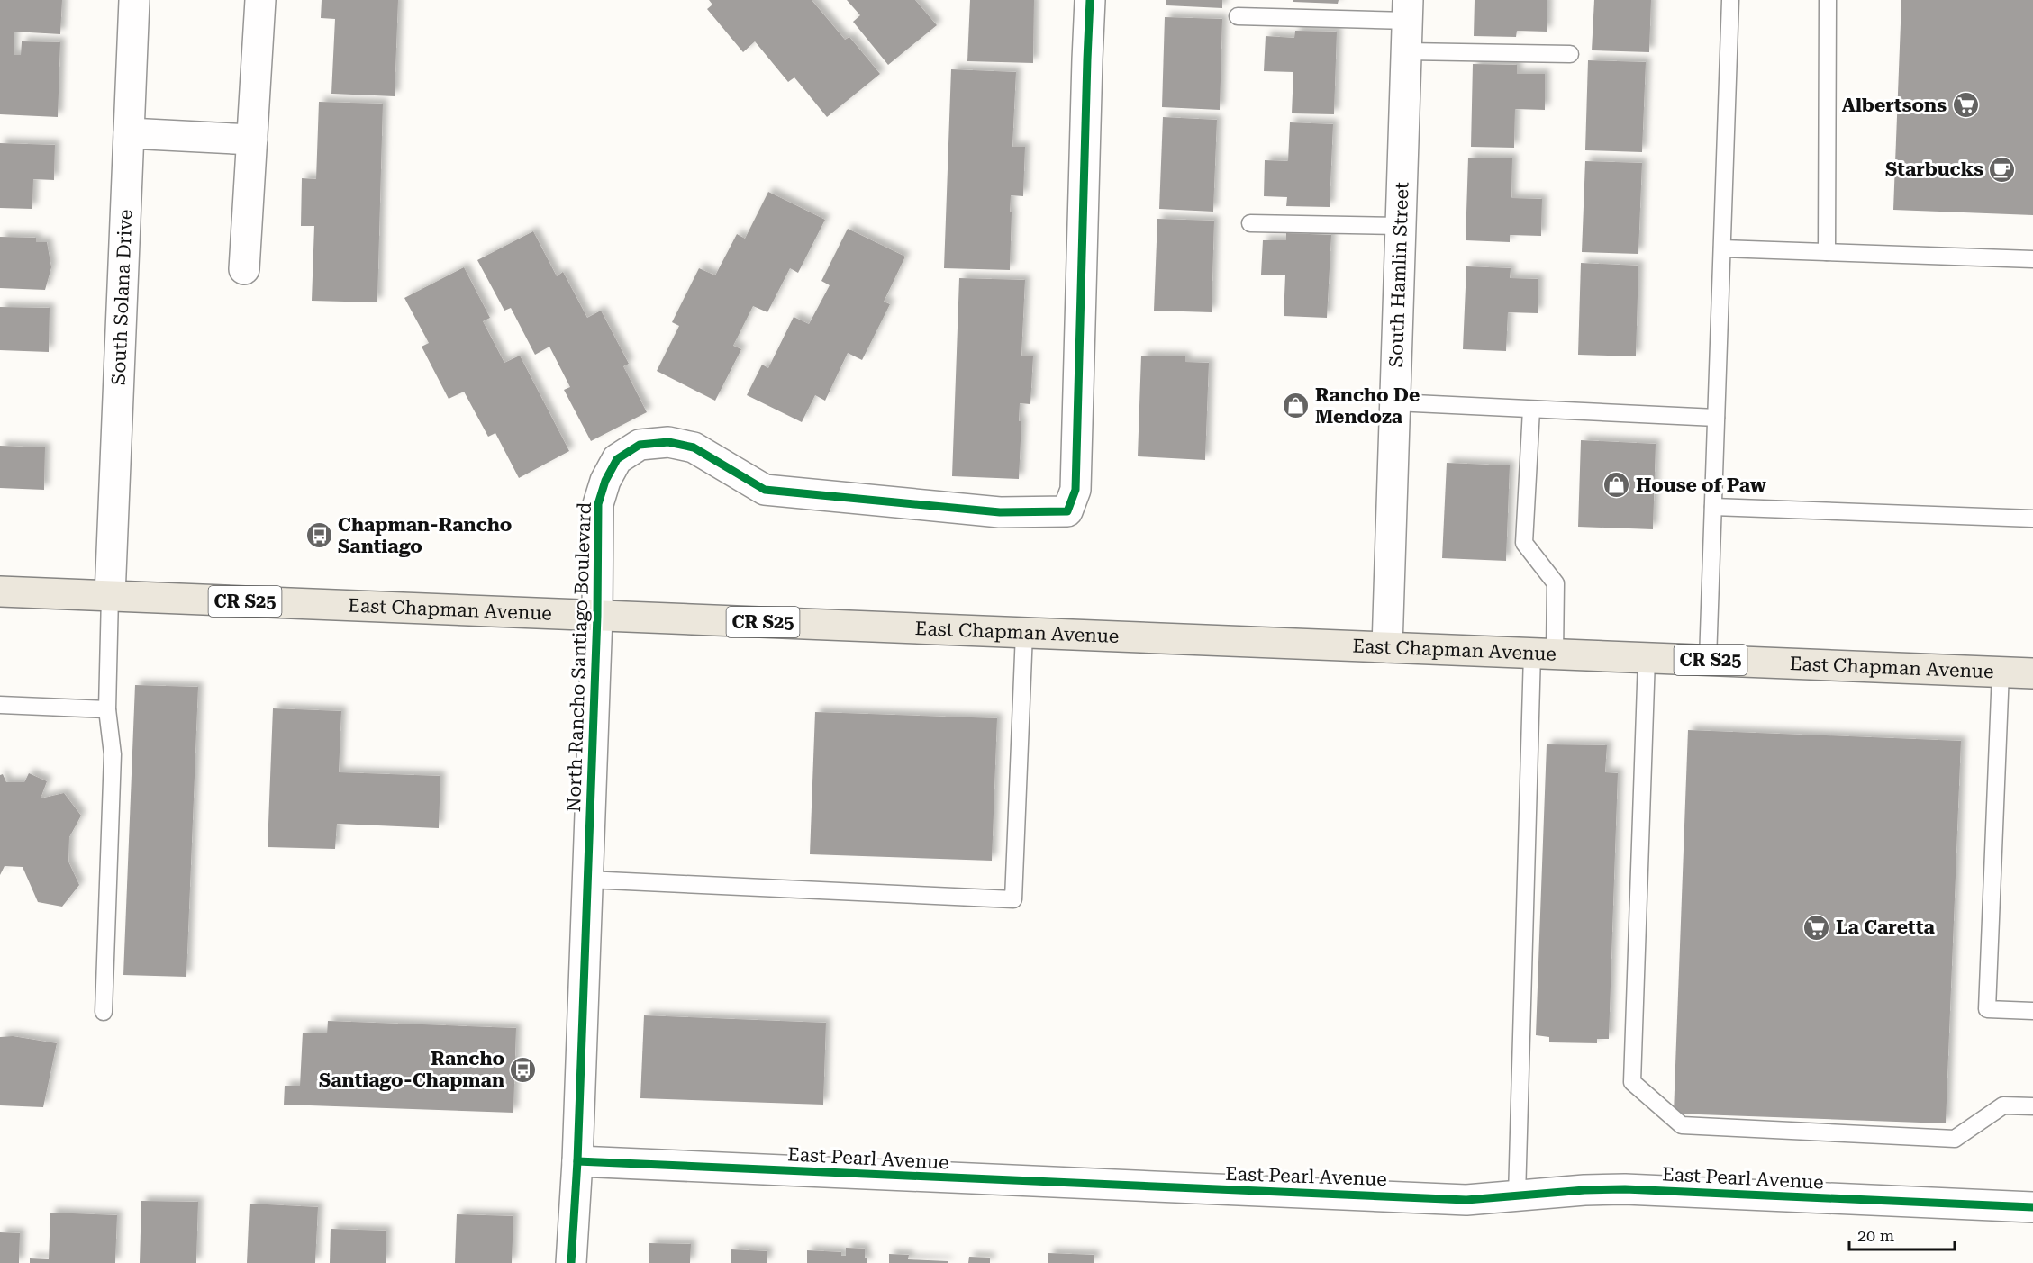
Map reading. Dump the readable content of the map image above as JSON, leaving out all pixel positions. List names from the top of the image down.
{
  "streets": {
    "main road": ["CR S25", "East Chapman Avenue"],
    "street": [
      "South Hamlin Street",
      "South Solana Drive",
      "North Rancho Santiago Boulevard",
      "East Pearl Avenue"
    ]
  },
  "crossings": [
    ["South Hamlin Street", "East Chapman Avenue"],
    ["South Solana Drive", "East Chapman Avenue"],
    ["East Chapman Avenue", "North Rancho Santiago Boulevard"],
    ["North Rancho Santiago Boulevard", "East Pearl Avenue"]
  ],
  "places": {
    "supermarket": ["Albertsons", "La Caretta"],
    "cafe": ["Starbucks"],
    "shop": ["Rancho De Mendoza", "House of Paw"],
    "bus stop": ["Chapman-Rancho Santiago", "Rancho Santiago-Chapman"]
  },
  "scale_bar": "20 m"
}
